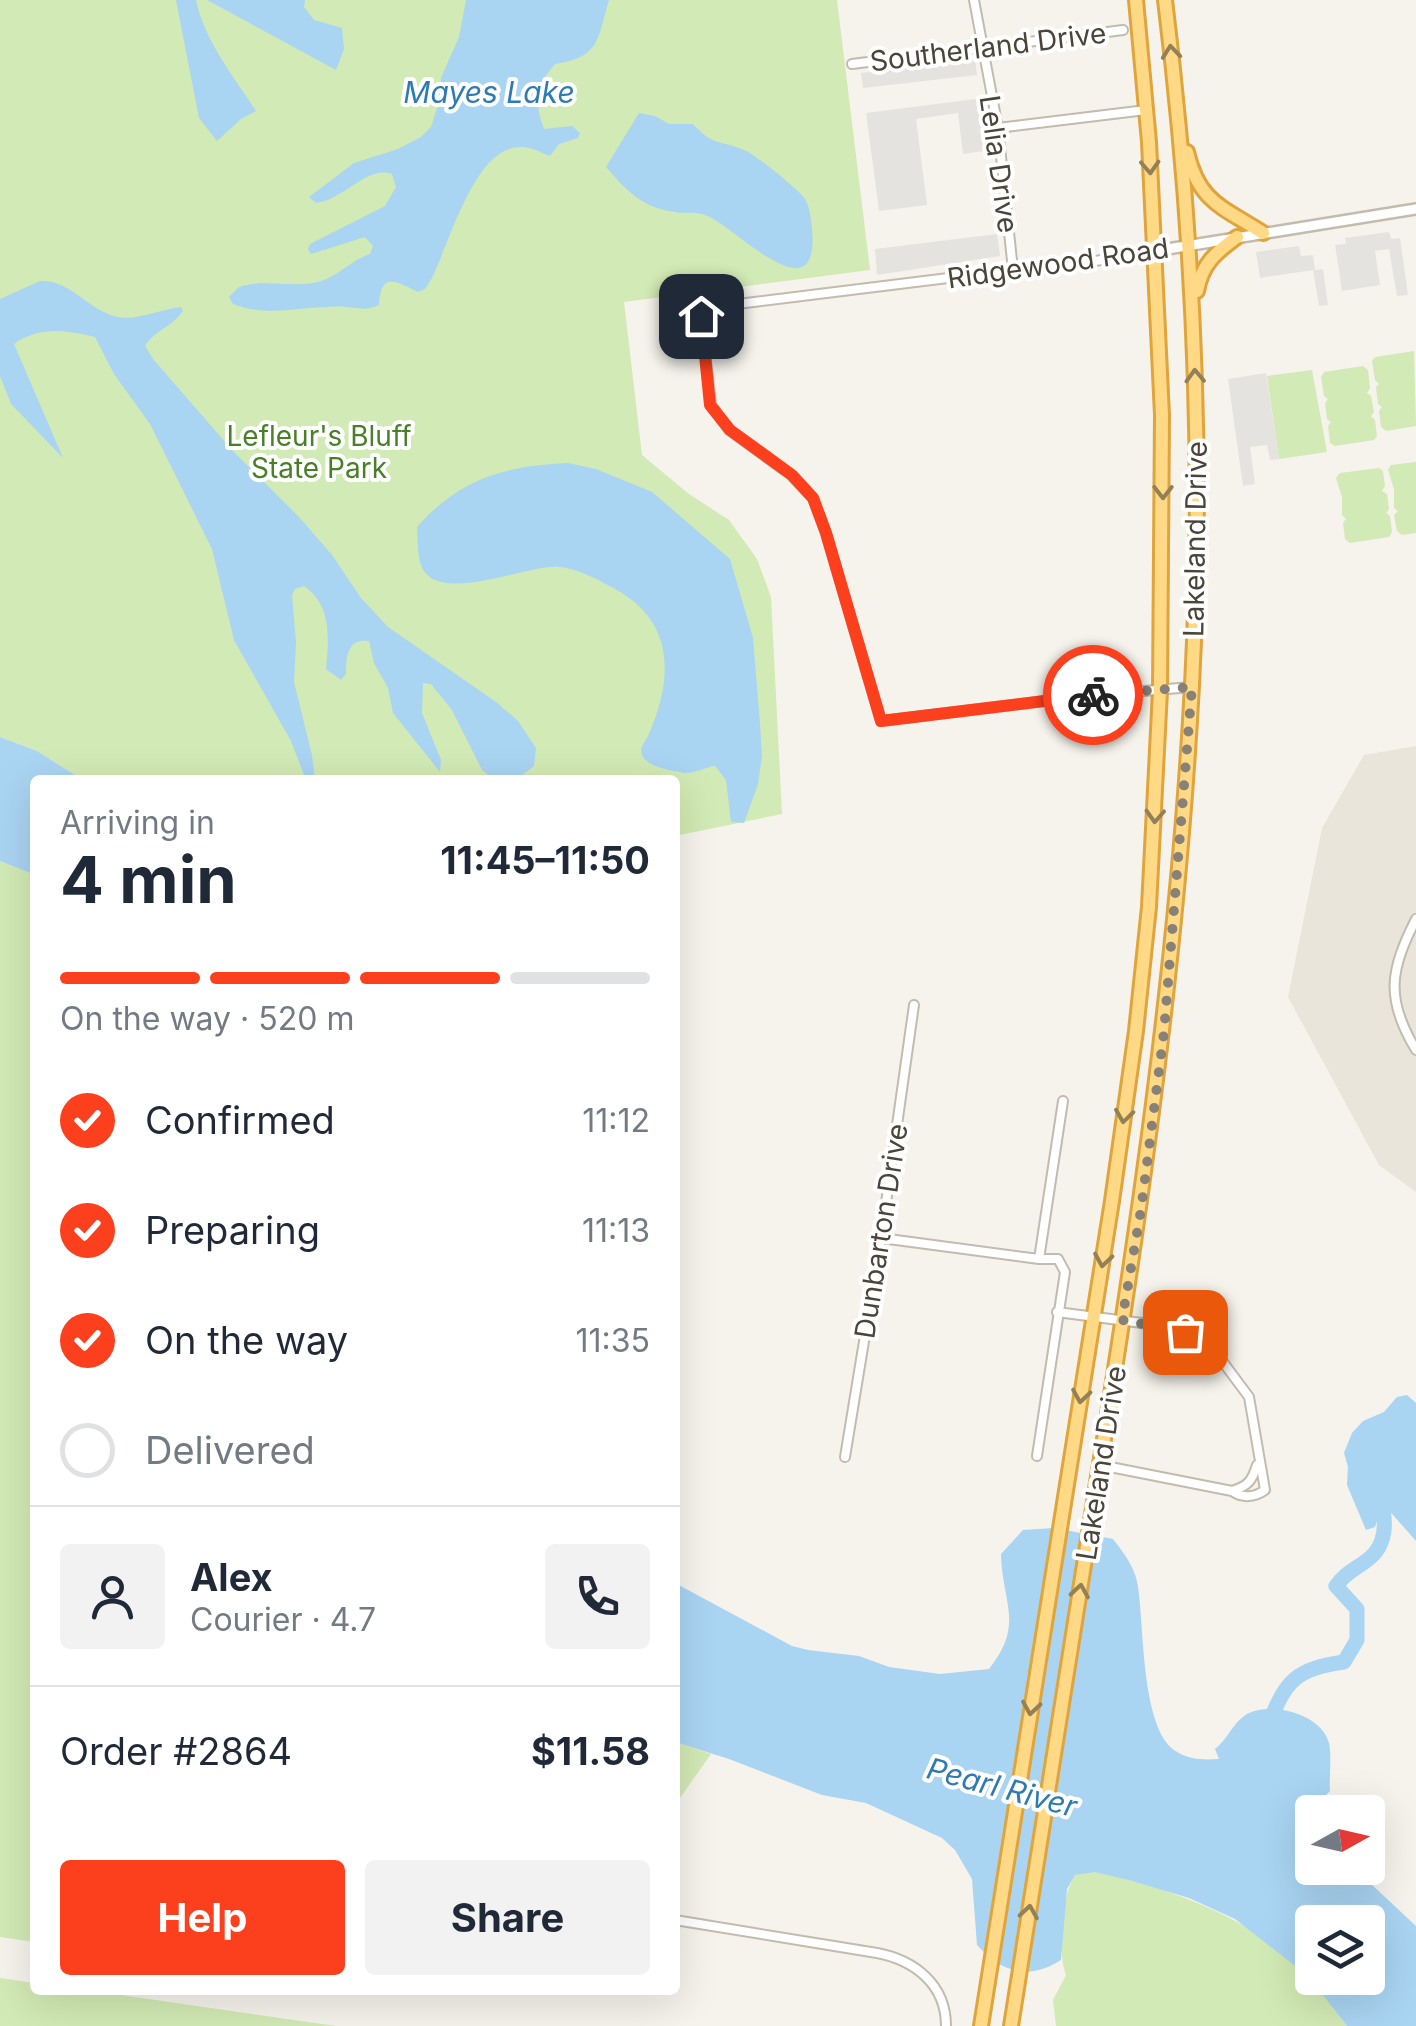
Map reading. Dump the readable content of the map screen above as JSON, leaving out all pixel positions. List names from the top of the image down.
{
  "streets": {
    "highway": ["Lakeland Drive"],
    "street": [
      "Southerland Drive",
      "Lelia Drive",
      "Ridgewood Road",
      "Dunbarton Drive"
    ]
  },
  "crossings": [
    ["Southerland Drive", "Lelia Drive"],
    ["Lelia Drive", "Ridgewood Road"],
    ["Ridgewood Road", "Lakeland Drive"]
  ],
  "water": ["Mayes Lake", "Pearl River"],
  "parks": ["Lefleur's Bluff State Park"],
  "north": "right",
  "page": {
    "heading": ["4 min", "Arriving in", "11:45–11:50"],
    "panel": [
      "Alex",
      "Courier · 4.7",
      "Order #2864",
      "$11.58"
    ],
    "bar": "On the way · 520 m",
    "list": [
      ["Confirmed", "11:12"],
      ["Preparing", "11:13"],
      ["On the way", "11:35"],
      "Delivered"
    ],
    "buttons": ["Help", "Share"]
  }
}
